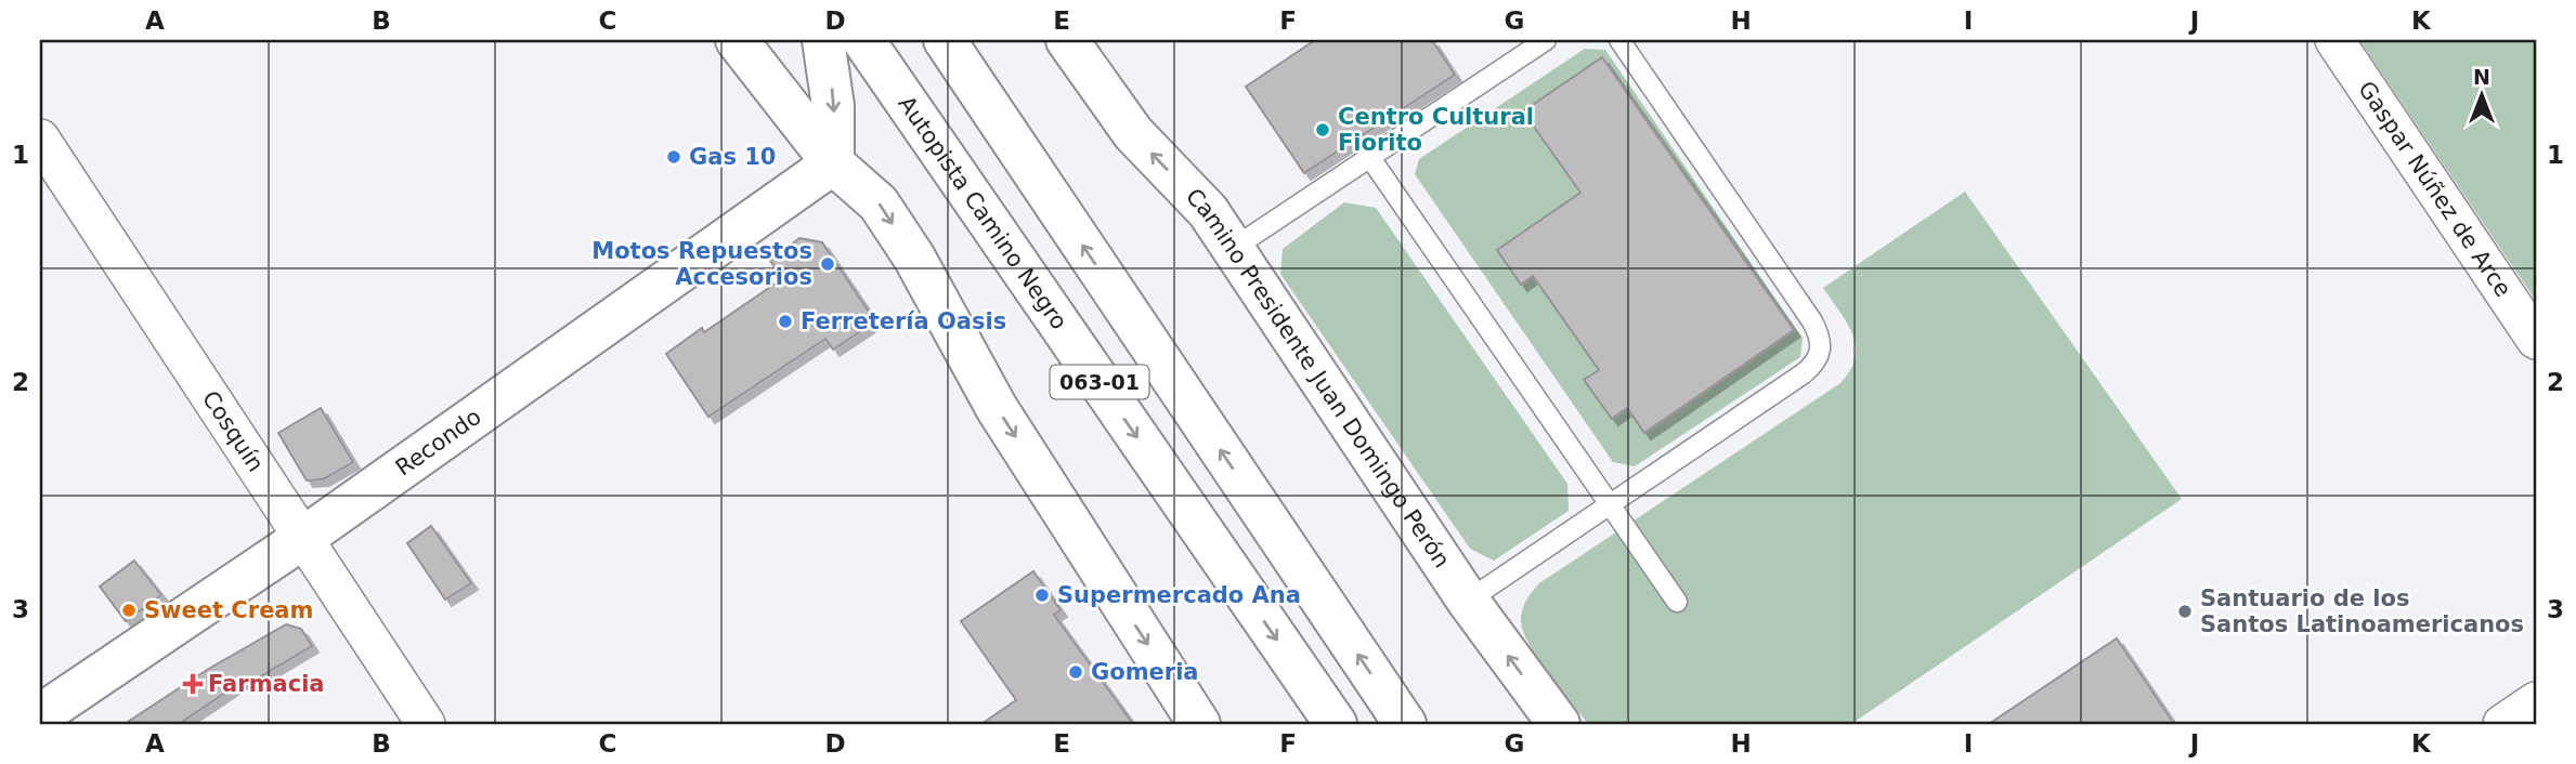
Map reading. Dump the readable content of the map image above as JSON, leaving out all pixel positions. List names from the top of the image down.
{
  "streets": {
    "main road": [
      "Autopista Camino Negro",
      "Camino Presidente Juan Domingo Perón",
      "063-01",
      "Recondo"
    ],
    "street": ["Gaspar Núñez de Arce", "Cosquín"]
  },
  "crossings": [
    ["Cosquín", "Recondo"]
  ],
  "places": {
    "other": [
      "Centro Cultural Fiorito",
      "Gas 10",
      "Motos Repuestos Accesorios",
      "Ferretería Oasis",
      "Supermercado Ana",
      "Sweet Cream",
      "Santuario de los Santos Latinoamericanos",
      "Gomeria"
    ],
    "health": ["Farmacia"]
  },
  "north": "top",
  "grid": {
    "columns": [
      "A",
      "B",
      "C",
      "D",
      "E",
      "F",
      "G",
      "H",
      "I",
      "J",
      "K"
    ],
    "rows": ["1", "2", "3"]
  }
}
